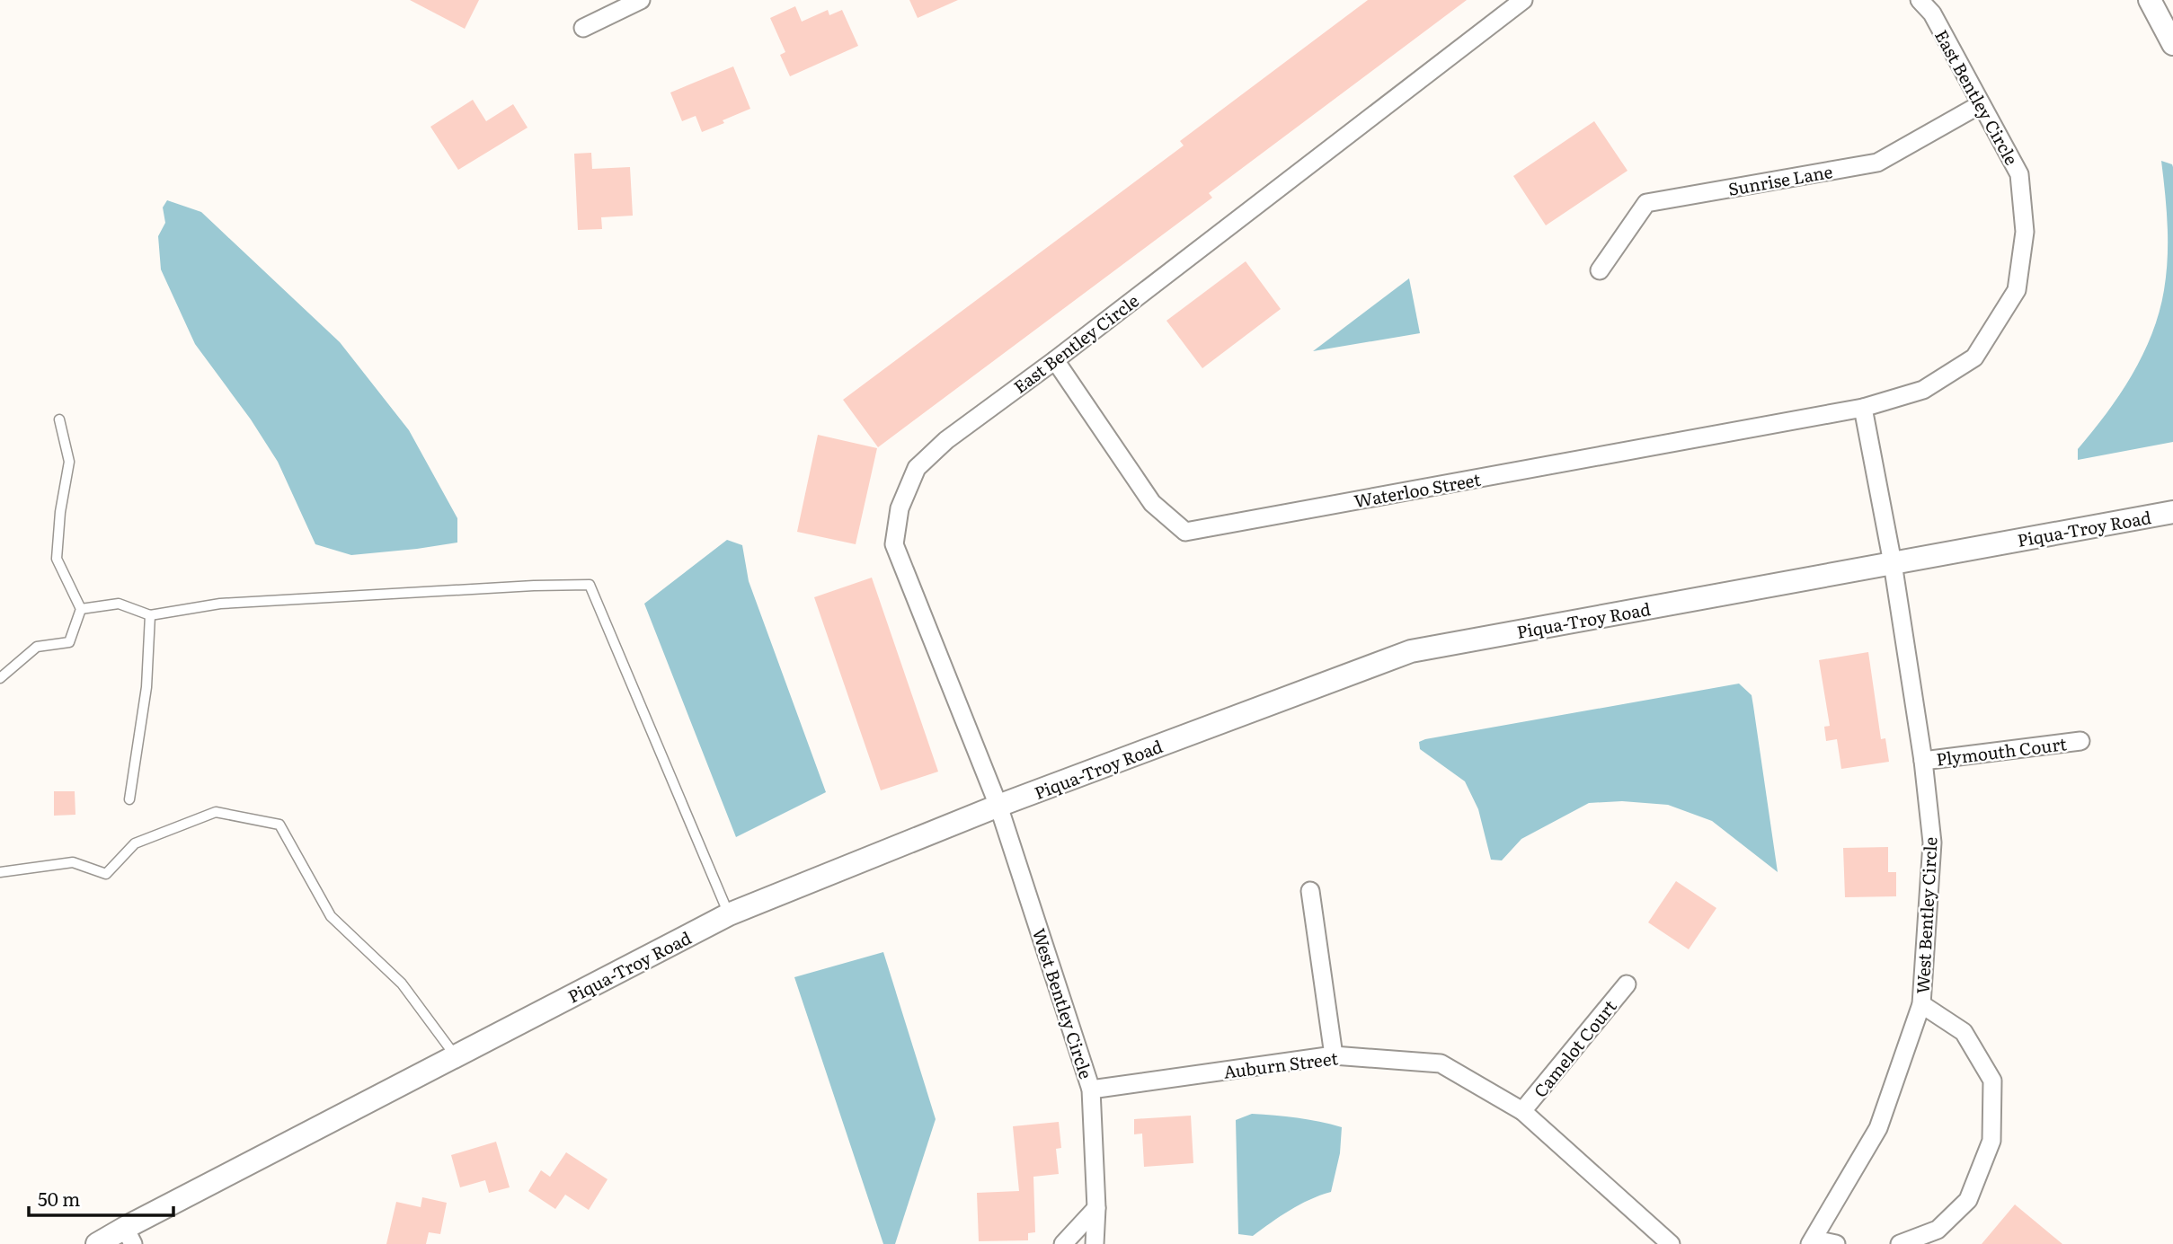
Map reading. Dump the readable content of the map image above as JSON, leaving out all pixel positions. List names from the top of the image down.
{
  "streets": {
    "street": [
      "East Bentley Circle",
      "Sunrise Lane",
      "Waterloo Street",
      "Piqua-Troy Road",
      "Plymouth Court",
      "West Bentley Circle",
      "Camelot Court",
      "Auburn Street"
    ]
  },
  "crossings": [
    ["East Bentley Circle", "Sunrise Lane"],
    ["East Bentley Circle", "Waterloo Street"],
    ["East Bentley Circle", "Piqua-Troy Road"],
    ["East Bentley Circle", "West Bentley Circle"],
    ["Piqua-Troy Road", "West Bentley Circle"],
    ["Plymouth Court", "West Bentley Circle"],
    ["West Bentley Circle", "Auburn Street"],
    ["Camelot Court", "Auburn Street"]
  ],
  "scale_bar": "50 m"
}
